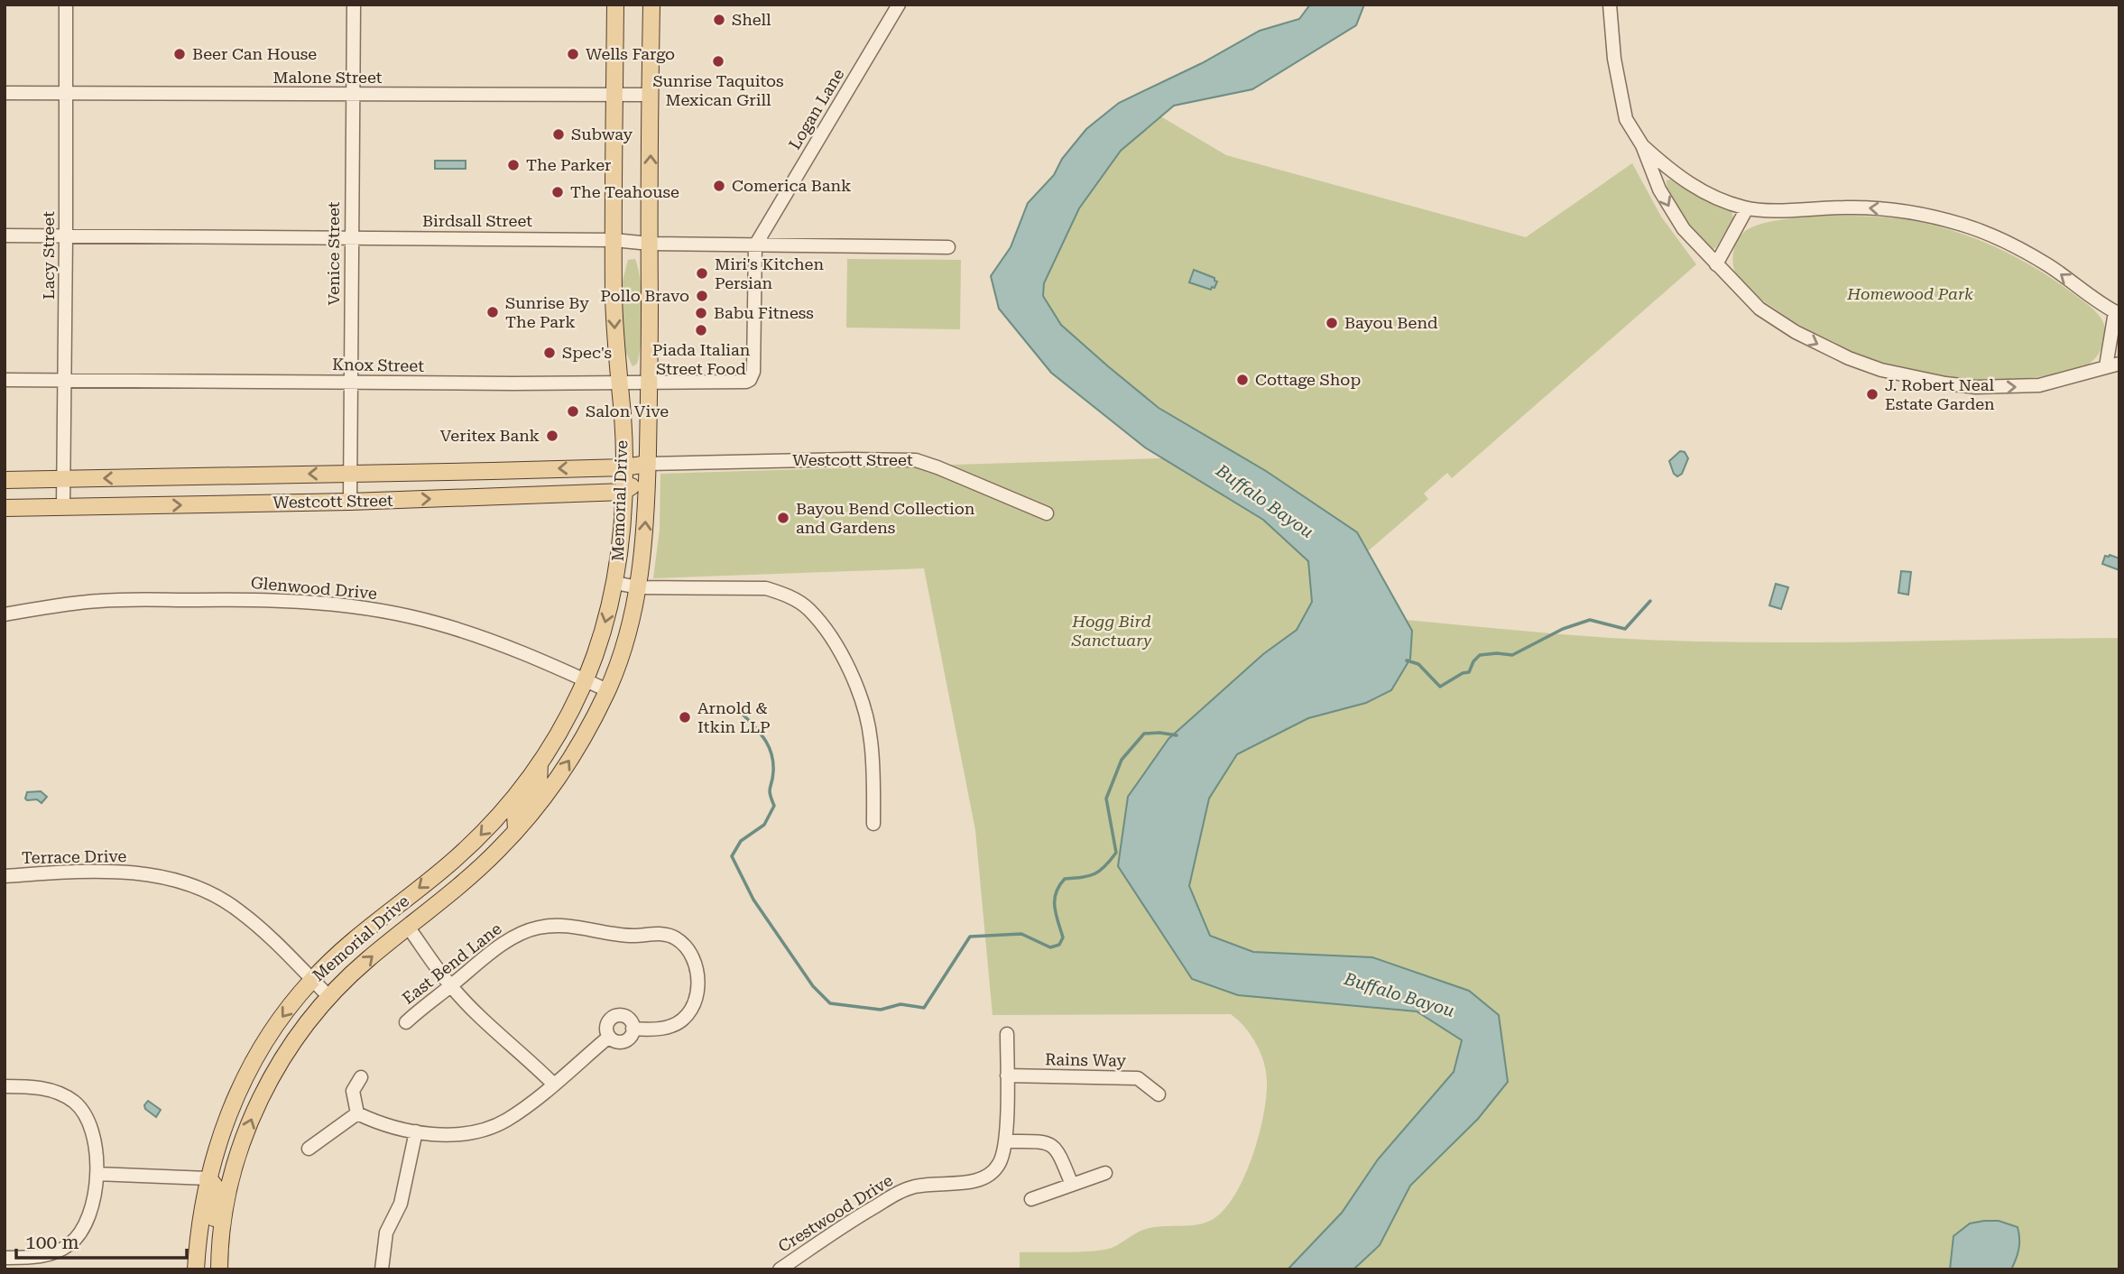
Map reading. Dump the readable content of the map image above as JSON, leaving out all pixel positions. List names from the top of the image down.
{
  "streets": {
    "main road": ["Westcott Street", "Memorial Drive"],
    "street": [
      "Malone Street",
      "Logan Lane",
      "Birdsall Street",
      "Venice Street",
      "Lacy Street",
      "Knox Street",
      "Glenwood Drive",
      "Terrace Drive",
      "East Bend Lane",
      "Rains Way",
      "Crestwood Drive"
    ]
  },
  "crossings": [
    ["Malone Street", "Venice Street"],
    ["Malone Street", "Lacy Street"],
    ["Malone Street", "Memorial Drive"],
    ["Logan Lane", "Birdsall Street"],
    ["Logan Lane", "Knox Street"],
    ["Birdsall Street", "Venice Street"],
    ["Birdsall Street", "Lacy Street"],
    ["Birdsall Street", "Memorial Drive"],
    ["Venice Street", "Knox Street"],
    ["Venice Street", "Westcott Street"],
    ["Lacy Street", "Knox Street"],
    ["Lacy Street", "Westcott Street"],
    ["Knox Street", "Memorial Drive"],
    ["Westcott Street", "Memorial Drive"],
    ["Memorial Drive", "Glenwood Drive"],
    ["Memorial Drive", "Terrace Drive"],
    ["Rains Way", "Crestwood Drive"]
  ],
  "water": ["Buffalo Bayou"],
  "parks": ["Homewood Park", "Hogg Bird Sanctuary"],
  "places": [
    "Shell",
    "Beer Can House",
    "Wells Fargo",
    "Sunrise Taquitos Mexican Grill",
    "Subway",
    "The Parker",
    "Comerica Bank",
    "The Teahouse",
    "Miri's Kitchen Persian",
    "Pollo Bravo",
    "Sunrise By The Park",
    "Babu Fitness",
    "Bayou Bend",
    "Piada Italian Street Food",
    "Spec's",
    "Cottage Shop",
    "J. Robert Neal Estate Garden",
    "Salon Vive",
    "Veritex Bank",
    "Bayou Bend Collection and Gardens",
    "Arnold & Itkin LLP"
  ],
  "scale_bar": "100 m"
}
